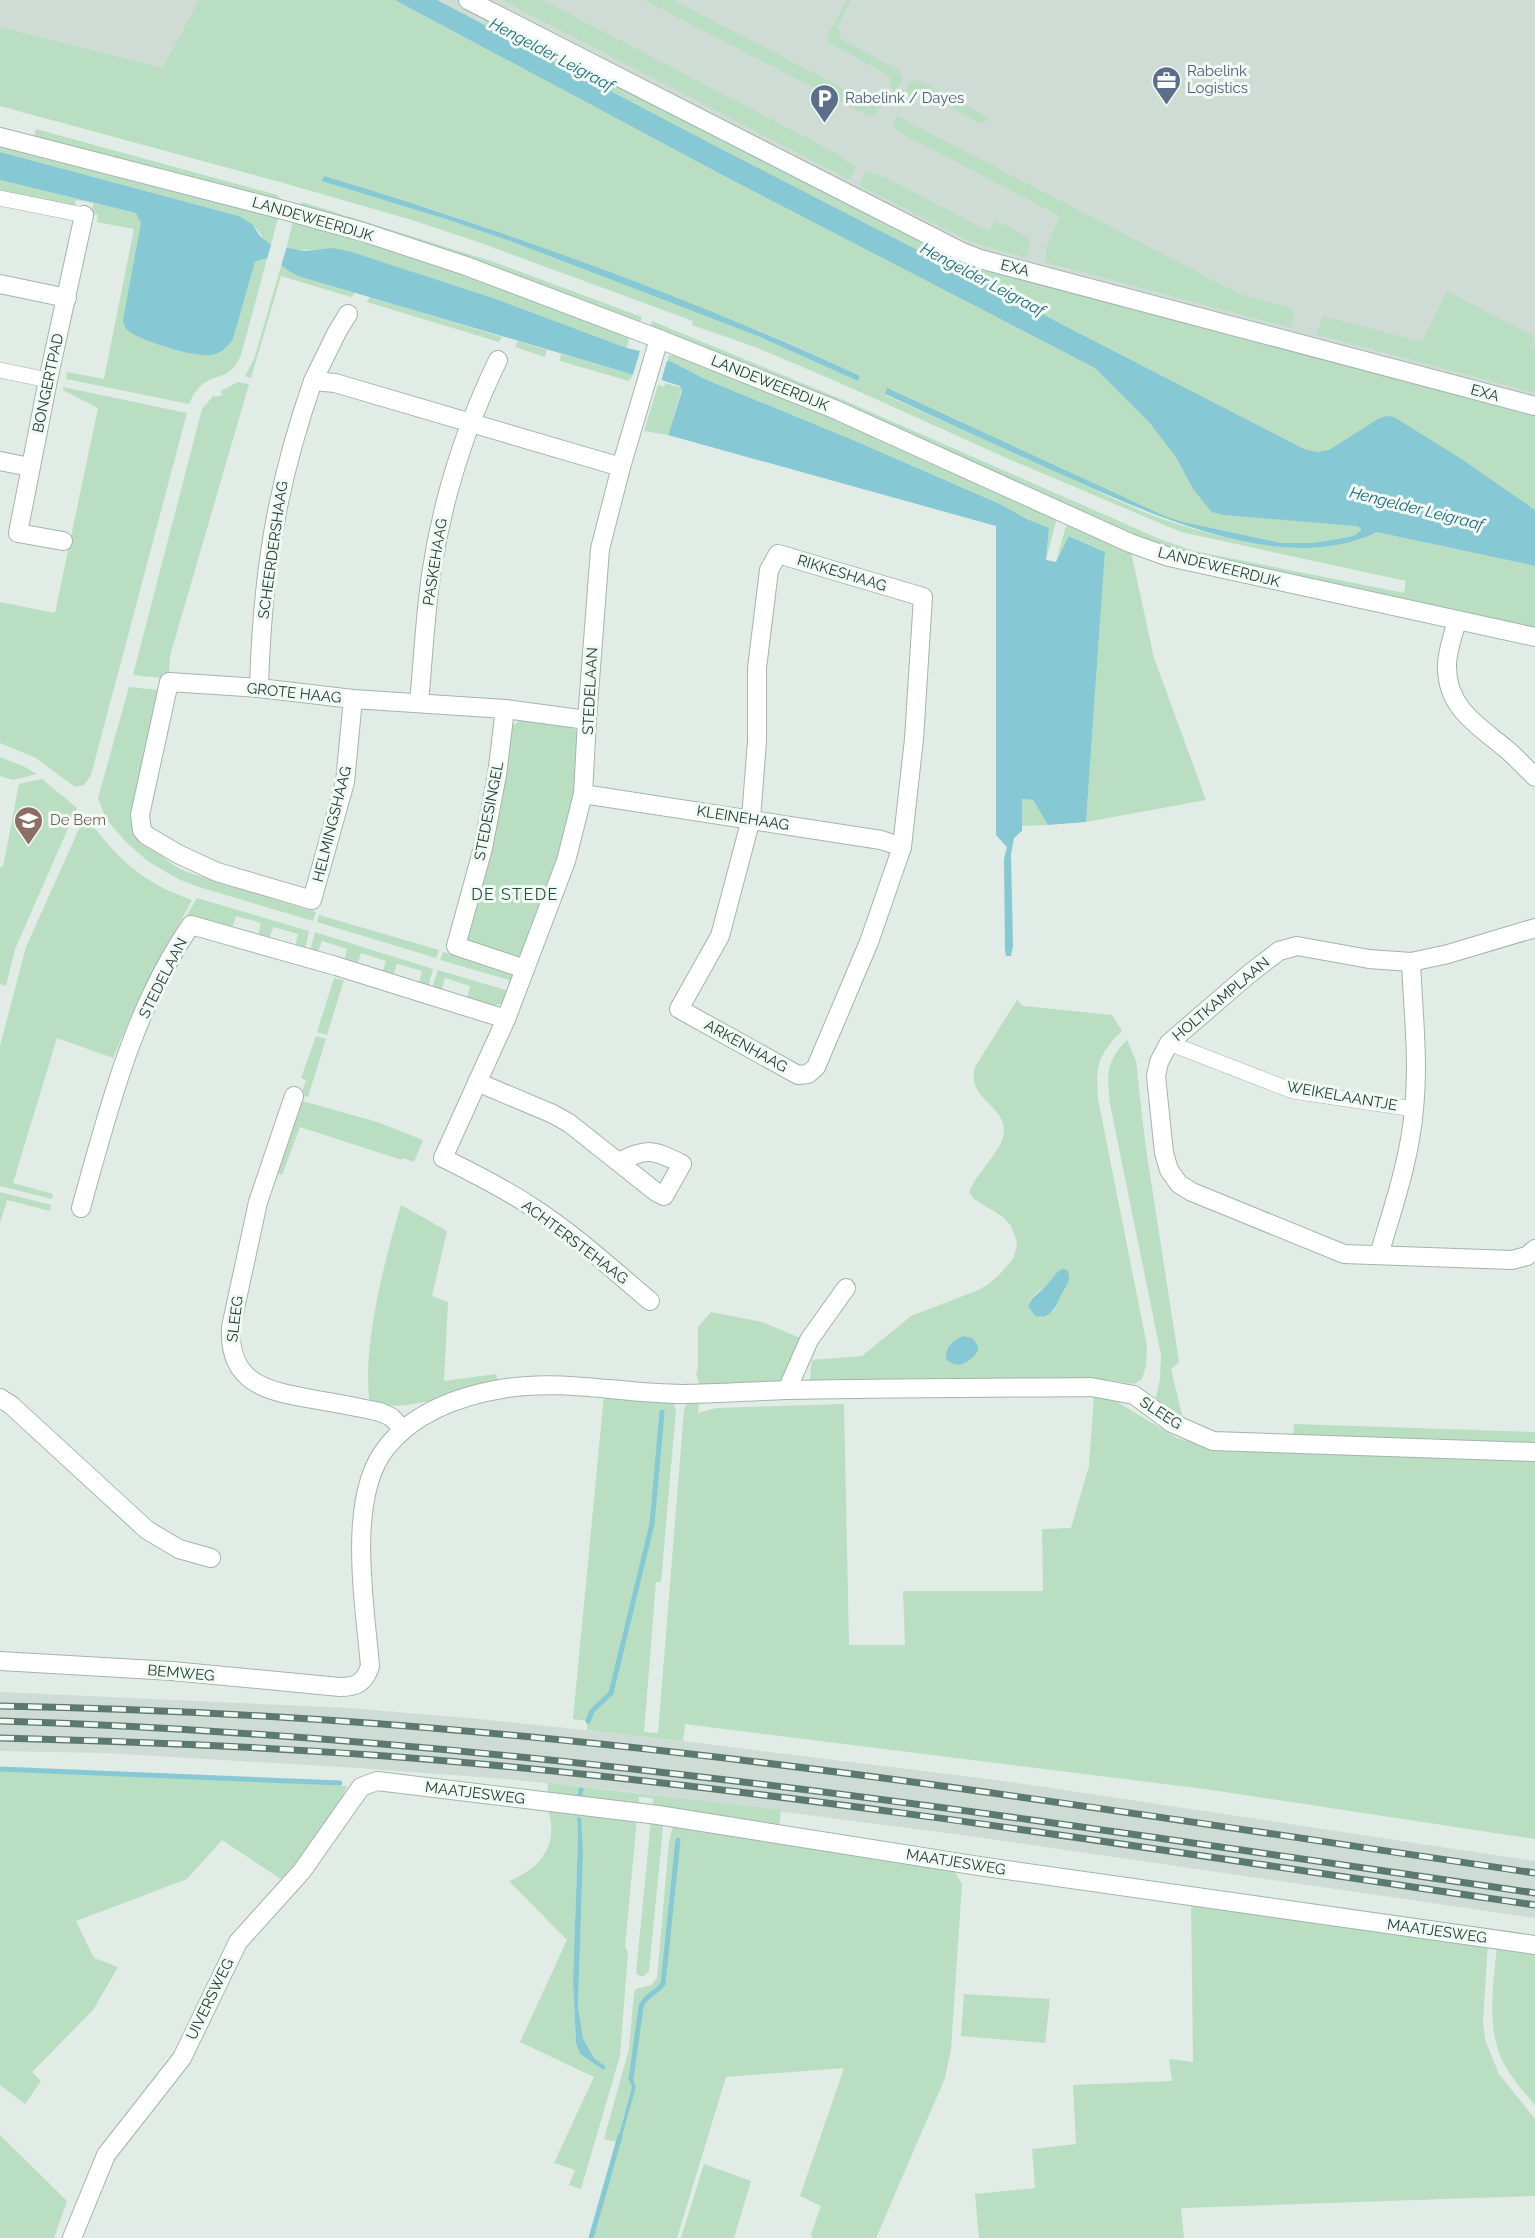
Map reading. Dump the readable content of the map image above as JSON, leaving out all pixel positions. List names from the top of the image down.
{
  "streets": {
    "street": [
      "LANDEWEERDIJK",
      "EXA",
      "BONGERTPAD",
      "SCHEERDERSHAAG",
      "PASKEHAAG",
      "RIKKESHAAG",
      "STEDELAAN",
      "GROTE HAAG",
      "STEDESINGEL",
      "KLEINEHAAG",
      "HELMINGSHAAG",
      "HOLTKAMPLAAN",
      "ARKENHAAG",
      "WEIKELAANTJE",
      "ACHTERSTEHAAG",
      "SLEEG",
      "BEMWEG",
      "MAATJESWEG",
      "UIVERSWEG"
    ]
  },
  "crossings": [
    ["LANDEWEERDIJK", "STEDELAAN"],
    ["SCHEERDERSHAAG", "GROTE HAAG"],
    ["PASKEHAAG", "GROTE HAAG"],
    ["RIKKESHAAG", "KLEINEHAAG"],
    ["RIKKESHAAG", "ARKENHAAG"],
    ["STEDELAAN", "STEDESINGEL"],
    ["STEDELAAN", "KLEINEHAAG"],
    ["STEDELAAN", "ACHTERSTEHAAG"],
    ["GROTE HAAG", "HELMINGSHAAG"],
    ["STEDESINGEL", "ACHTERSTEHAAG"],
    ["KLEINEHAAG", "ARKENHAAG"],
    ["HOLTKAMPLAAN", "WEIKELAANTJE"],
    ["SLEEG", "BEMWEG"],
    ["MAATJESWEG", "UIVERSWEG"]
  ],
  "districts": ["DE STEDE"],
  "water": ["Hengelder Leigraaf"],
  "places": {
    "office": ["Rabelink Logistics"],
    "parking": ["Rabelink / Dayes"],
    "school or university": ["De Bem"]
  }
}
